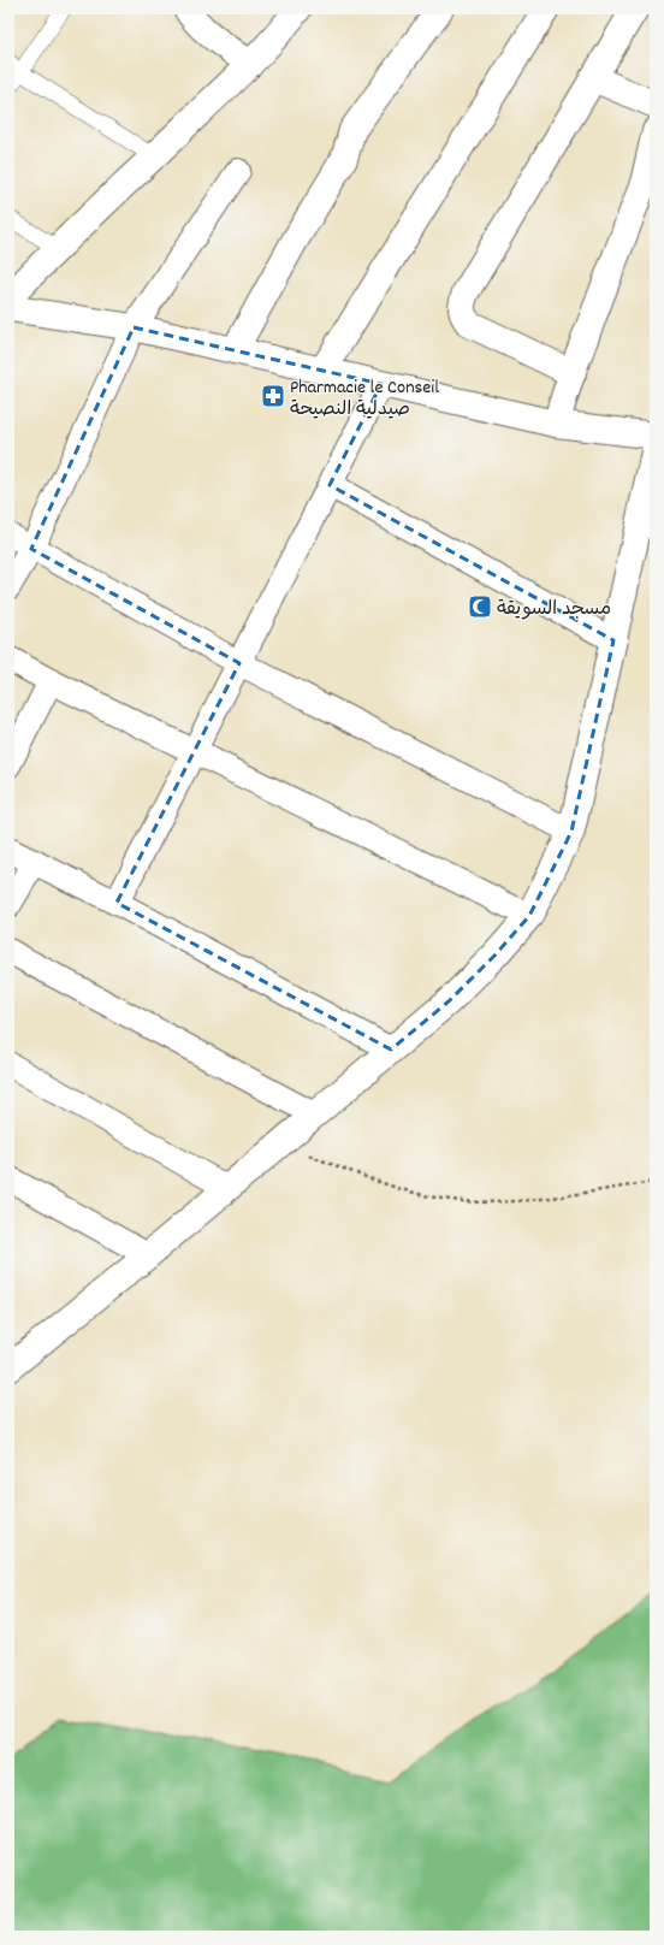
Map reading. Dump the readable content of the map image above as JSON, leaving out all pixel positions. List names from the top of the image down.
{
  "places": {
    "pharmacy": ["Pharmacie le Conseil صيدلية النصيحة"],
    "mosque": ["مسجد السويقة"]
  }
}
